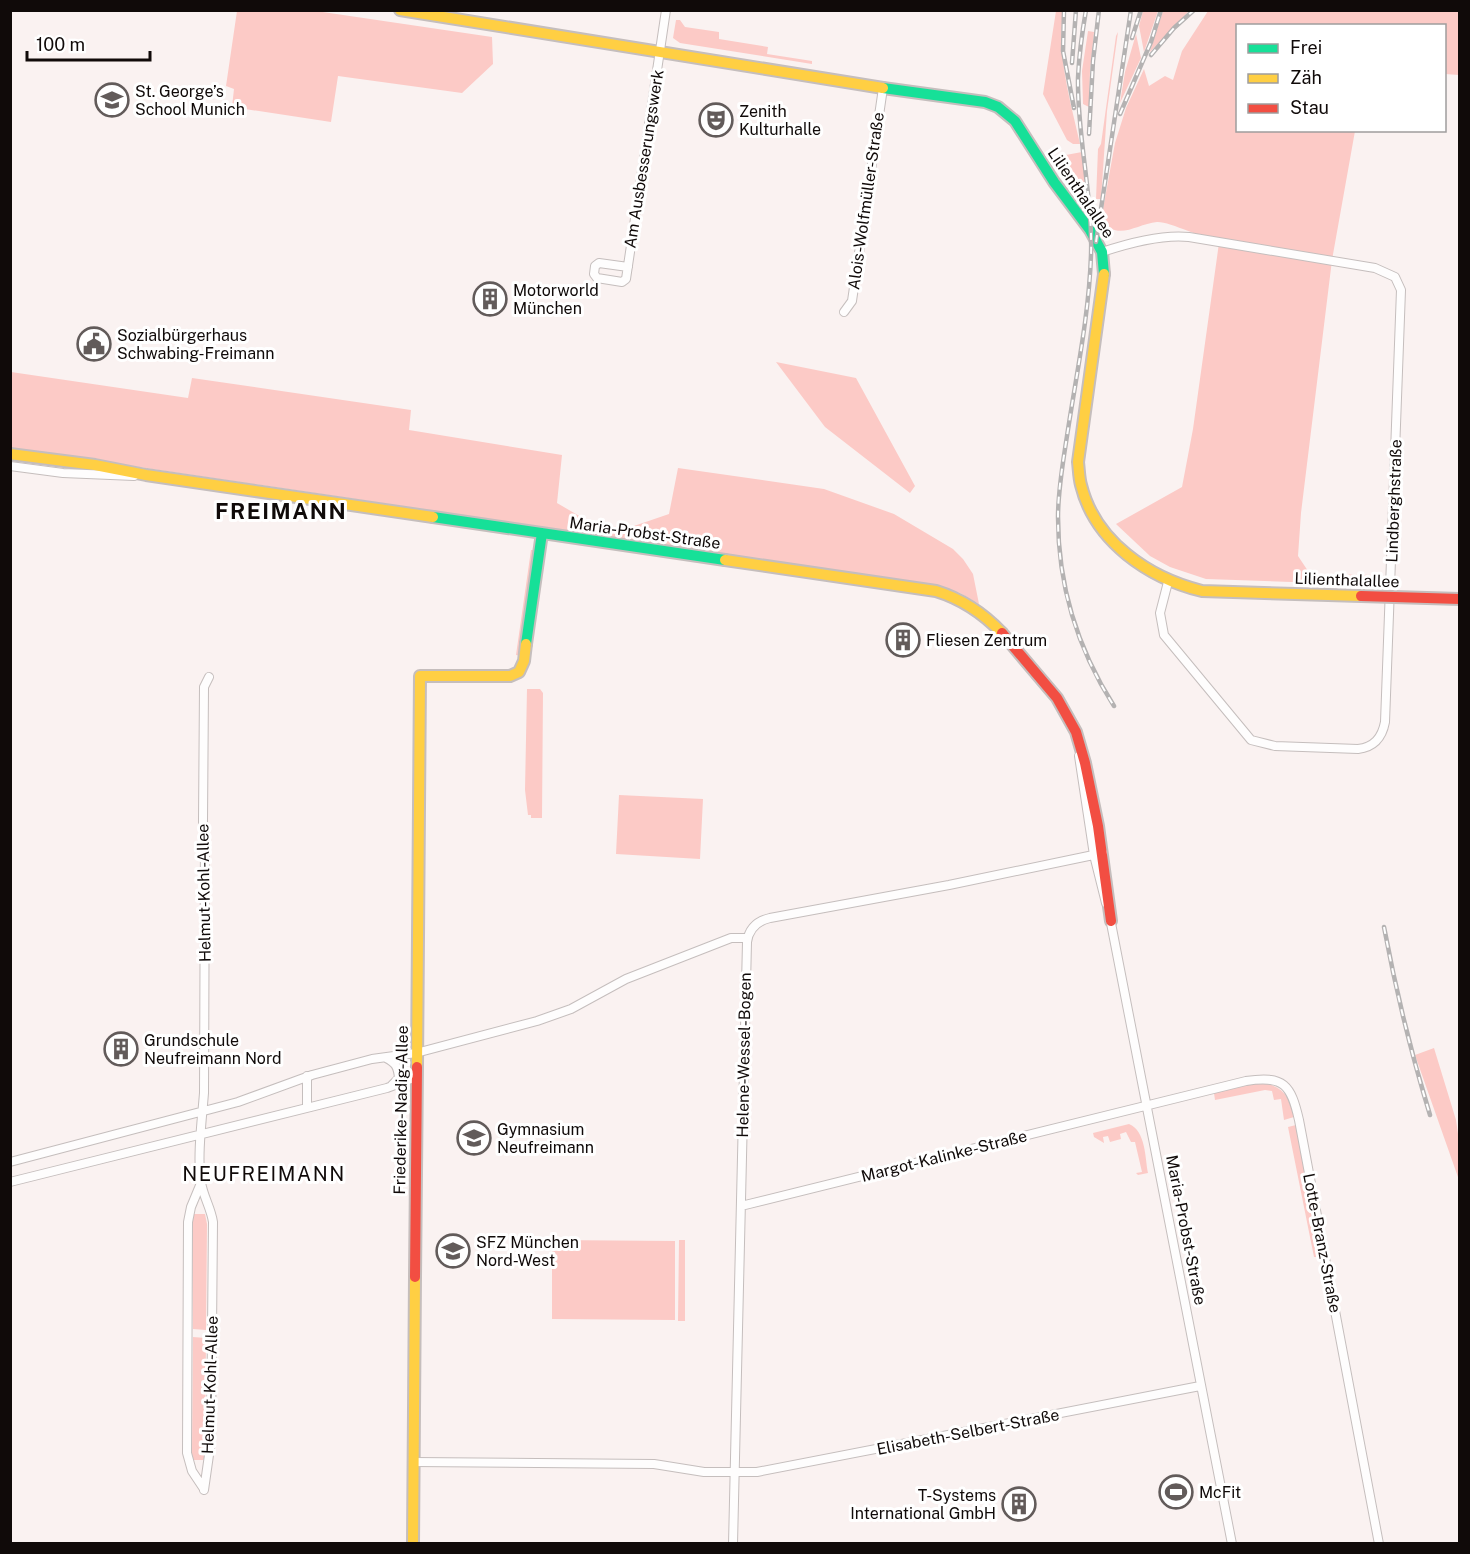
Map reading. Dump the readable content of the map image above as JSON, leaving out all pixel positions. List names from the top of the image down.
{
  "streets": {
    "street": [
      "Am Ausbesserungswerk",
      "Lilienthalallee",
      "Alois-Wolfmüller-Straße",
      "Lindberghstraße",
      "Maria-Probst-Straße",
      "Helmut-Kohl-Allee",
      "Helene-Wessel-Bogen",
      "Friederike-Nadig-Allee",
      "Margot-Kalinke-Straße",
      "Lotte-Branz-Straße",
      "Elisabeth-Selbert-Straße"
    ]
  },
  "crossings": [
    ["Am Ausbesserungswerk", "Lilienthalallee"],
    ["Lilienthalallee", "Alois-Wolfmüller-Straße"],
    ["Lilienthalallee", "Lindberghstraße"],
    ["Maria-Probst-Straße", "Friederike-Nadig-Allee"],
    ["Maria-Probst-Straße", "Margot-Kalinke-Straße"],
    ["Maria-Probst-Straße", "Lotte-Branz-Straße"],
    ["Maria-Probst-Straße", "Elisabeth-Selbert-Straße"],
    ["Helene-Wessel-Bogen", "Margot-Kalinke-Straße"],
    ["Helene-Wessel-Bogen", "Elisabeth-Selbert-Straße"],
    ["Friederike-Nadig-Allee", "Elisabeth-Selbert-Straße"],
    ["Margot-Kalinke-Straße", "Lotte-Branz-Straße"]
  ],
  "districts": ["FREIMANN", "NEUFREIMANN"],
  "places": {
    "school or university": ["St. George’s School Munich", "Gymnasium Neufreimann", "SFZ München Nord-West"],
    "theatre": ["Zenith Kulturhalle"],
    "building": [
      "Motorworld München",
      "Fliesen Zentrum",
      "Grundschule Neufreimann Nord",
      "T-Systems International GmbH"
    ],
    "public building": ["Sozialbürgerhaus Schwabing-Freimann"],
    "sports": ["McFit"]
  },
  "legend": ["Frei", "Zäh", "Stau"],
  "scale_bar": "100 m"
}
